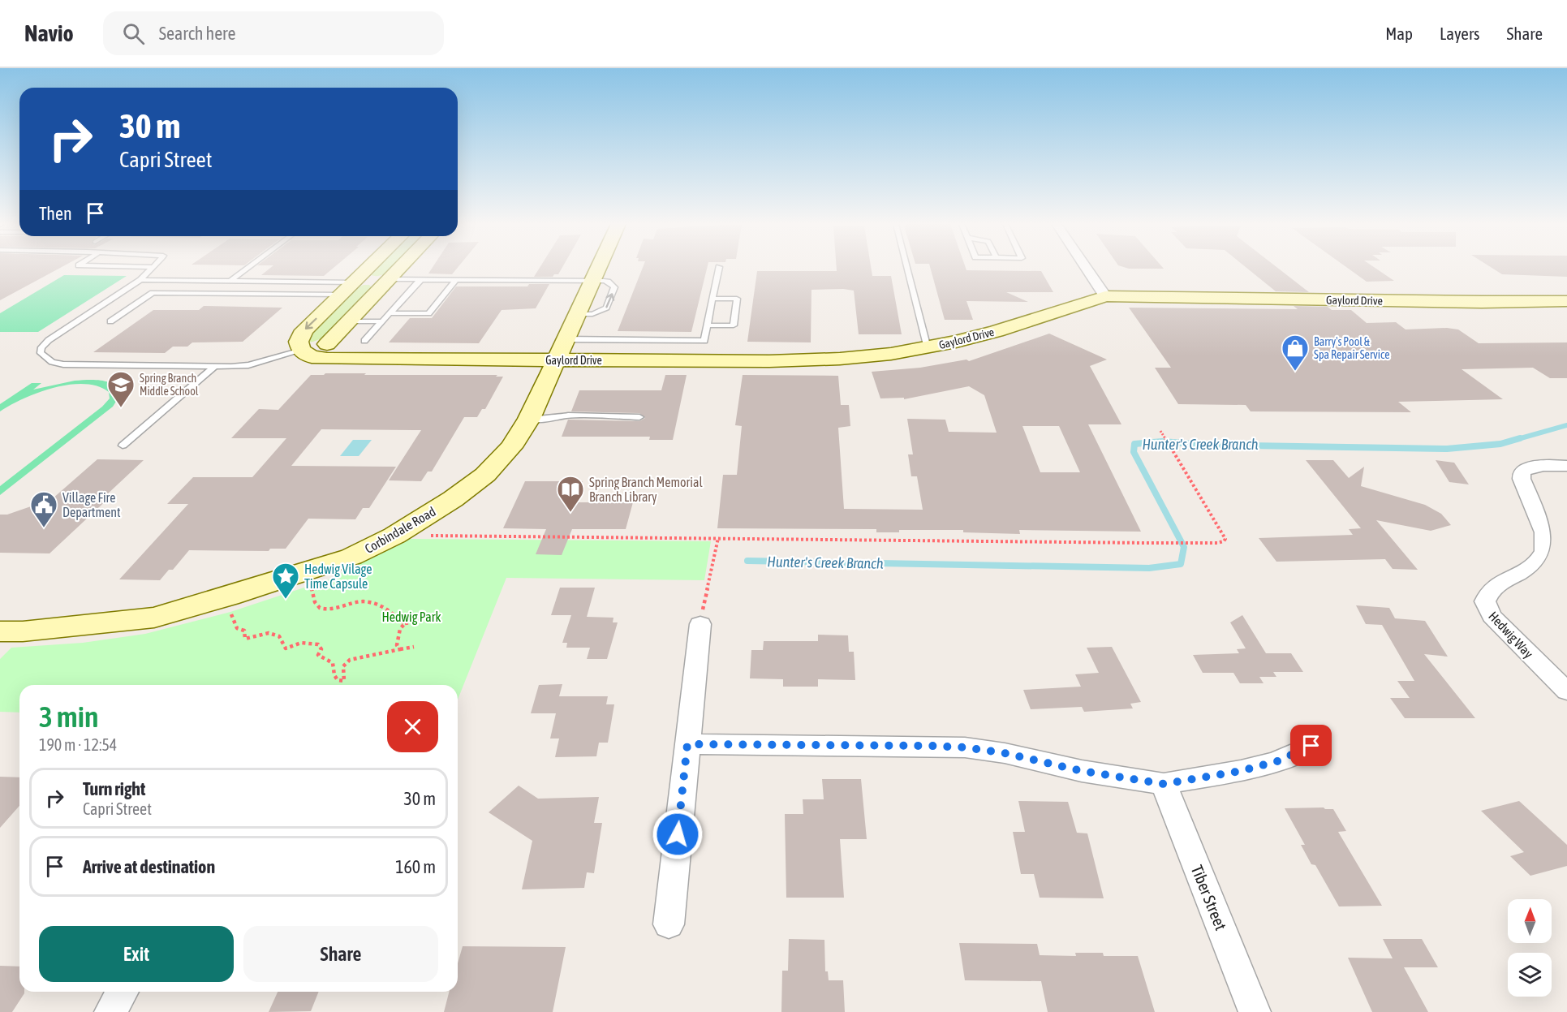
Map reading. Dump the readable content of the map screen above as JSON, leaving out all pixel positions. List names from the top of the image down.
{
  "streets": {
    "street": [
      "Gaylord Drive",
      "Corbindale Road",
      "Hedwig Way",
      "Tiber Street"
    ]
  },
  "crossings": [
    ["Gaylord Drive", "Corbindale Road"]
  ],
  "water": ["Hunter's Creek Branch"],
  "parks": ["Hedwig Park"],
  "places": {
    "shop": ["Barry's Pool & Spa Repair Service"],
    "school or university": ["Spring Branch Middle School"],
    "library": ["Spring Branch Memorial Branch Library"],
    "public building": ["Village Fire Department"],
    "place": ["Hedwig Vilage Time Capsule"]
  },
  "north": "top",
  "page": {
    "header": "Navio",
    "search": "Search here",
    "nav": ["Map", "Layers", "Share"],
    "turn": ["30 m", "Capri Street"],
    "then": "Then",
    "heading": ["3 min", "190 m · 12:54"],
    "list": [
      {
        "name": "Turn right",
        "note": "Capri Street",
        "value": "30 m"
      },
      {
        "name": "Arrive at destination",
        "value": "160 m"
      }
    ],
    "buttons": ["Exit", "Share"]
  }
}
